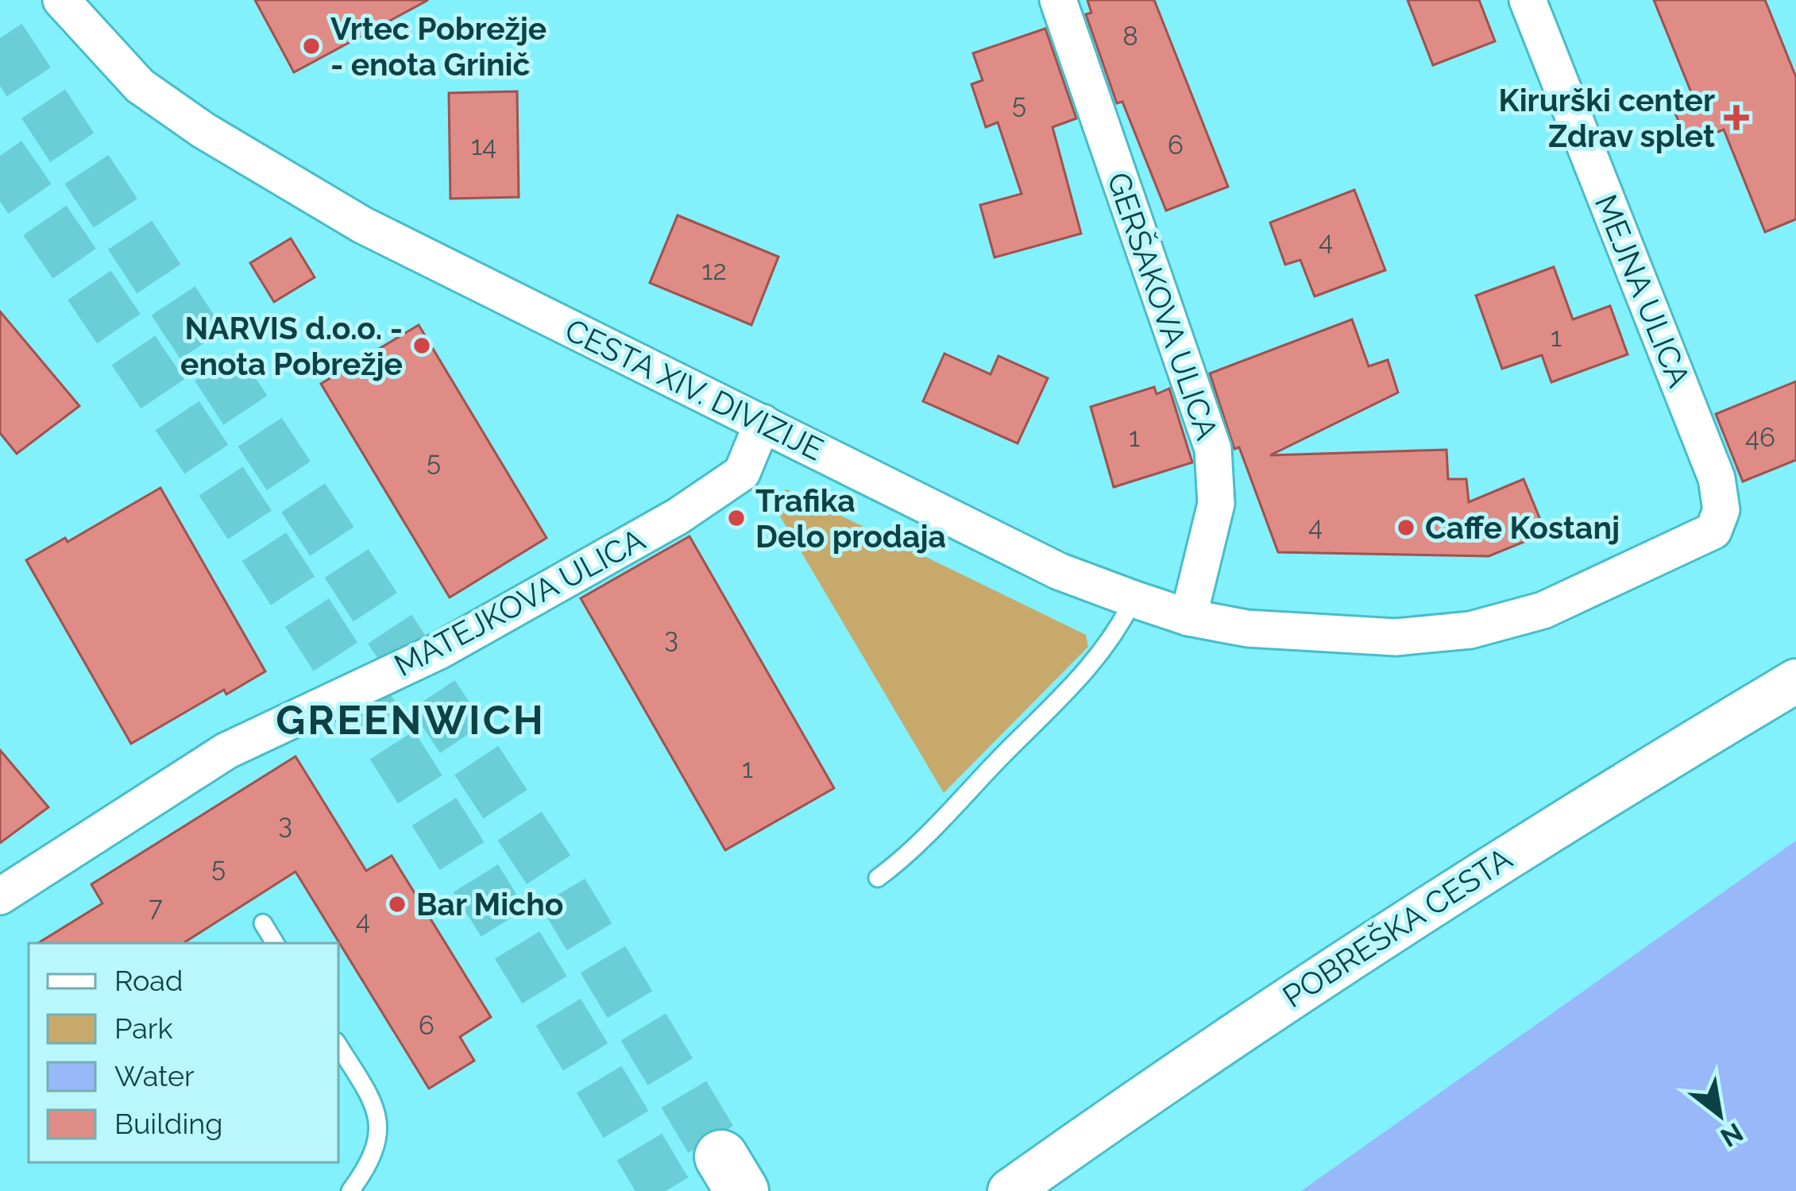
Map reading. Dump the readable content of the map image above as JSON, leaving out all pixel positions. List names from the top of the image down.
{
  "streets": {
    "street": [
      "MEJNA ULICA",
      "GERŠAKOVA ULICA",
      "CESTA XIV. DIVIZIJE",
      "MATEJKOVA ULICA",
      "POBREŠKA CESTA"
    ]
  },
  "crossings": [
    ["MEJNA ULICA", "CESTA XIV. DIVIZIJE"],
    ["GERŠAKOVA ULICA", "CESTA XIV. DIVIZIJE"],
    ["CESTA XIV. DIVIZIJE", "MATEJKOVA ULICA"]
  ],
  "districts": ["GREENWICH"],
  "places": {
    "other": [
      "Vrtec Pobrežje - enota Grinič",
      "NARVIS d.o.o. - enota Pobrežje",
      "Trafika Delo prodaja",
      "Caffe Kostanj",
      "Bar Micho"
    ],
    "health": ["Kirurški center Zdrav splet"]
  },
  "house_numbers": [
    "8",
    "5",
    "6",
    "14",
    "4",
    "12",
    "1",
    "1",
    "46",
    "5",
    "4",
    "3",
    "1",
    "3",
    "5",
    "7",
    "4",
    "6"
  ],
  "legend": [
    "Road",
    "Park",
    "Water",
    "Building"
  ],
  "north": "bottom right"
}
